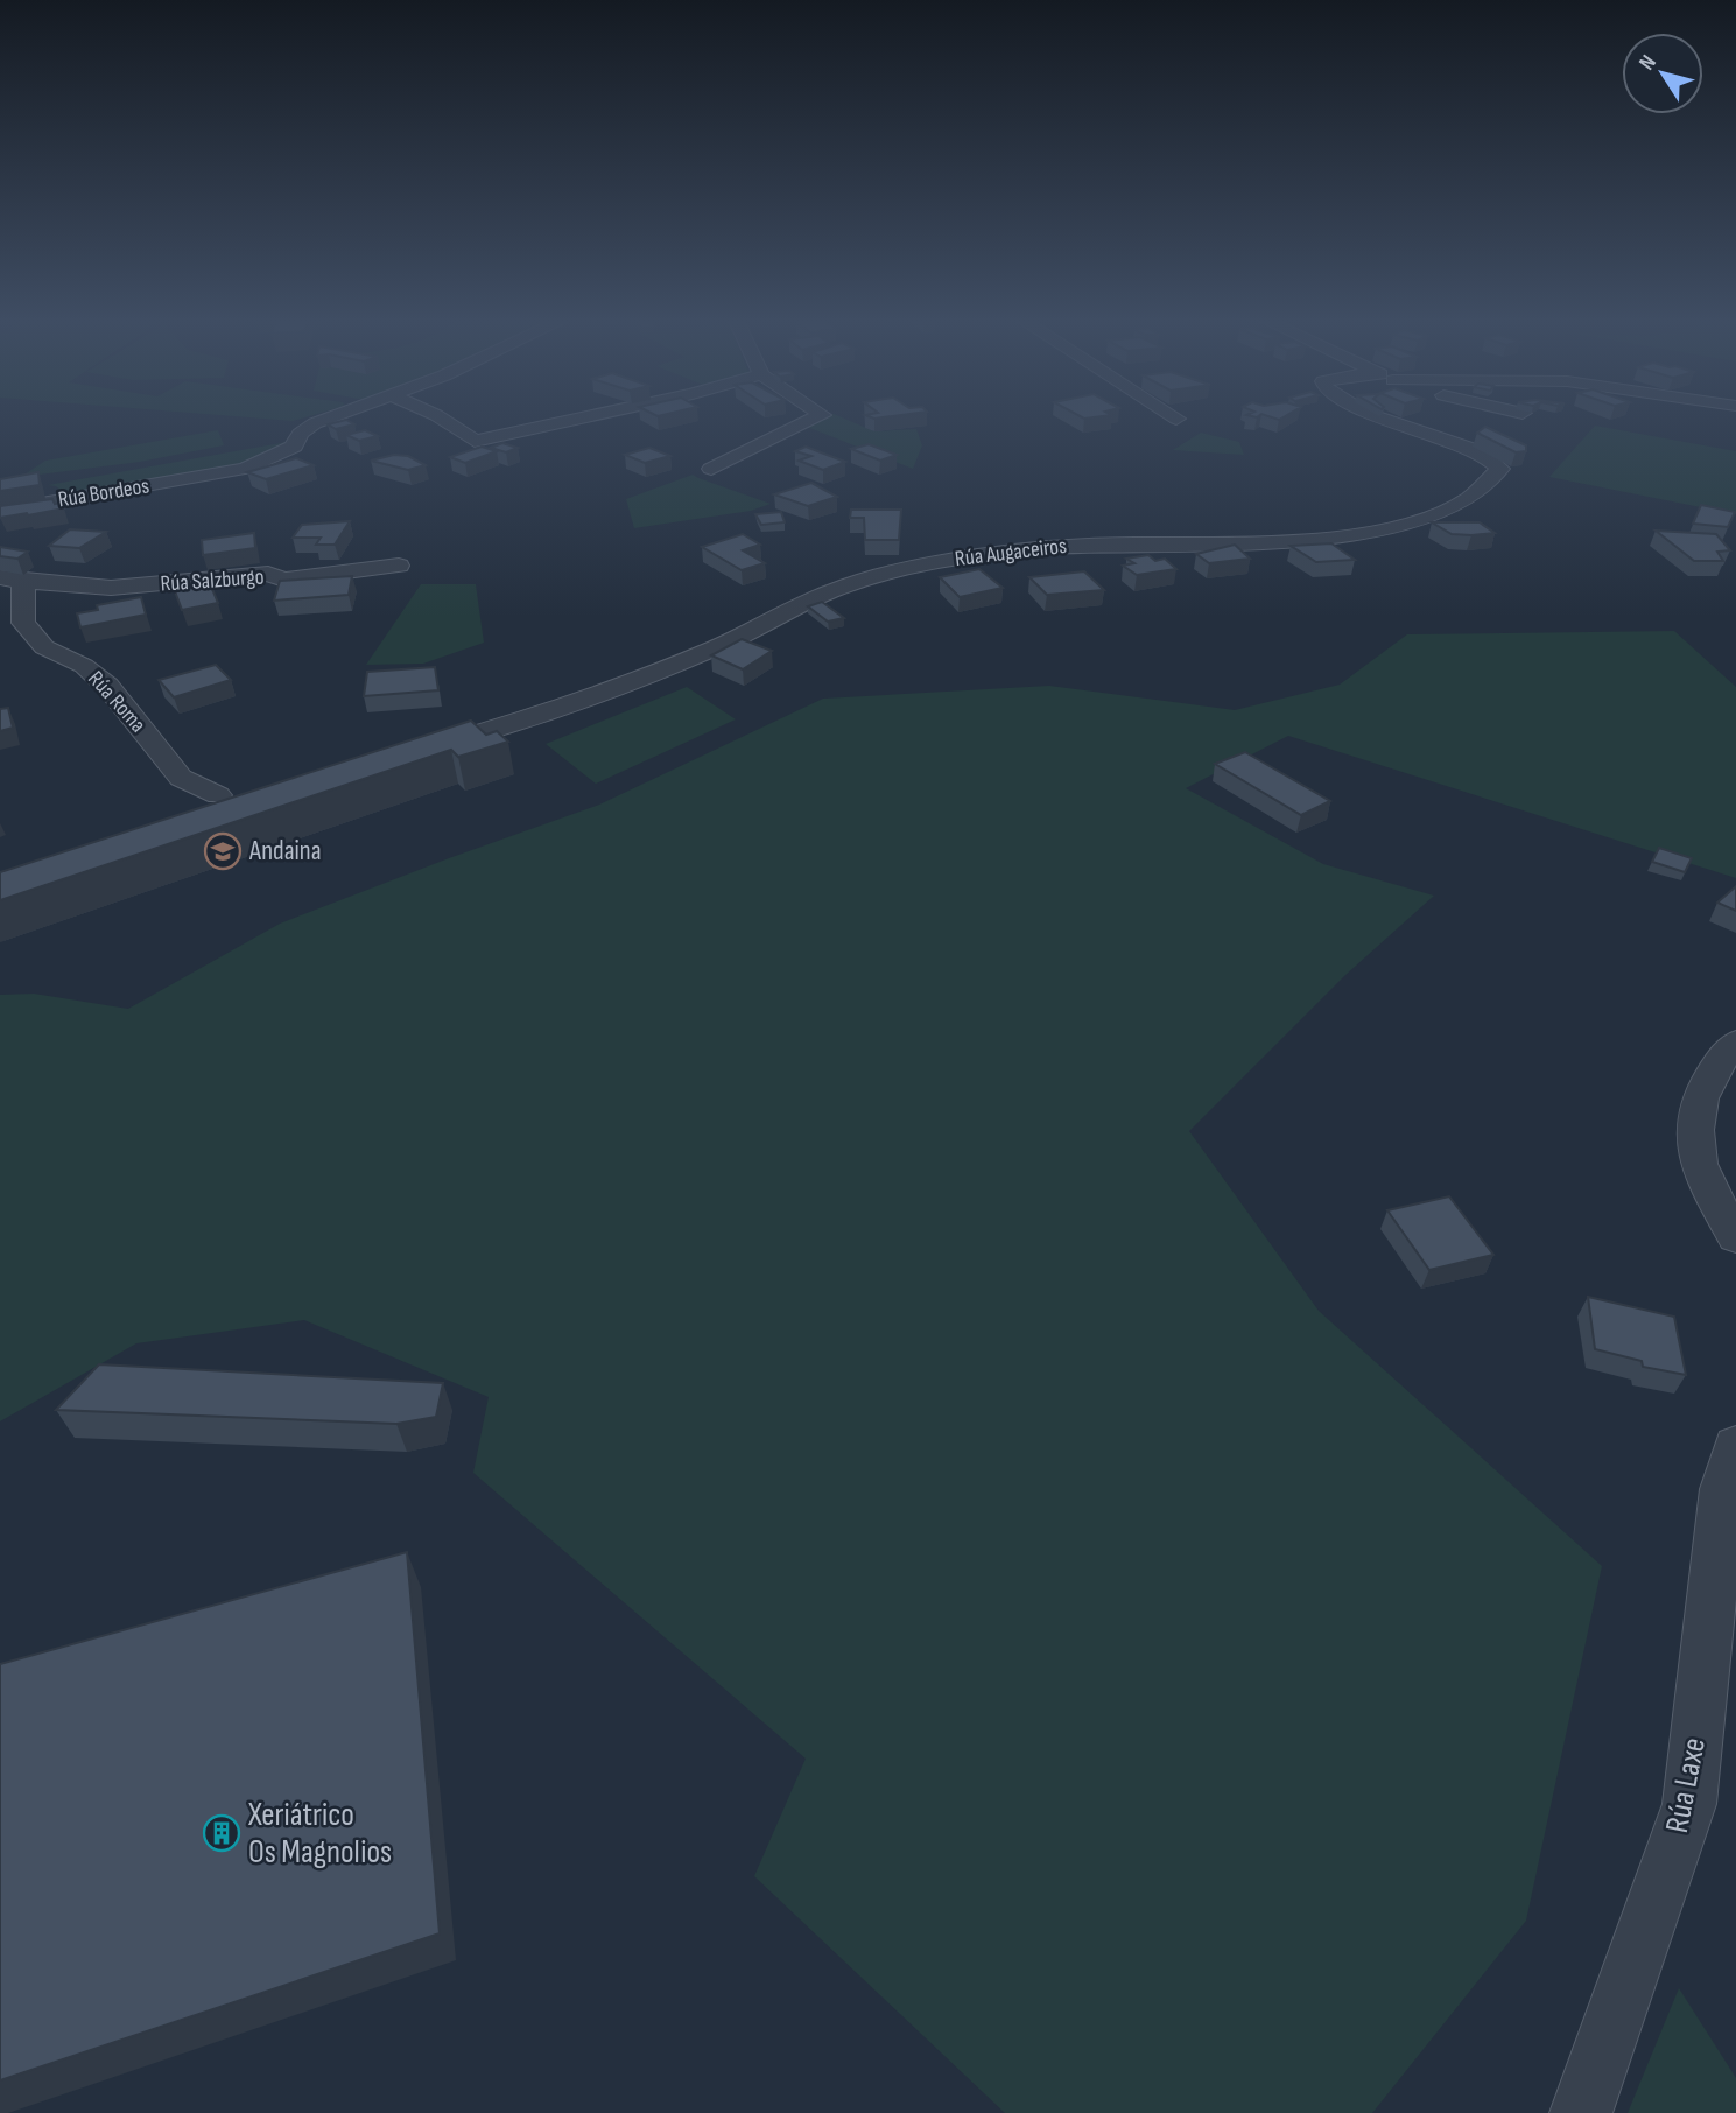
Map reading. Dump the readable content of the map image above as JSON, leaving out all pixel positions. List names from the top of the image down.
{
  "streets": {
    "street": [
      "Rúa Bordeos",
      "Rúa Augaceiros",
      "Rúa Salzburgo",
      "Rúa Roma",
      "Rúa Laxe"
    ]
  },
  "crossings": [
    ["Rúa Salzburgo", "Rúa Roma"]
  ],
  "places": {
    "school or university": ["Andaina"],
    "building": ["Xeriátrico Os Magnolios"]
  },
  "north": "top left"
}
